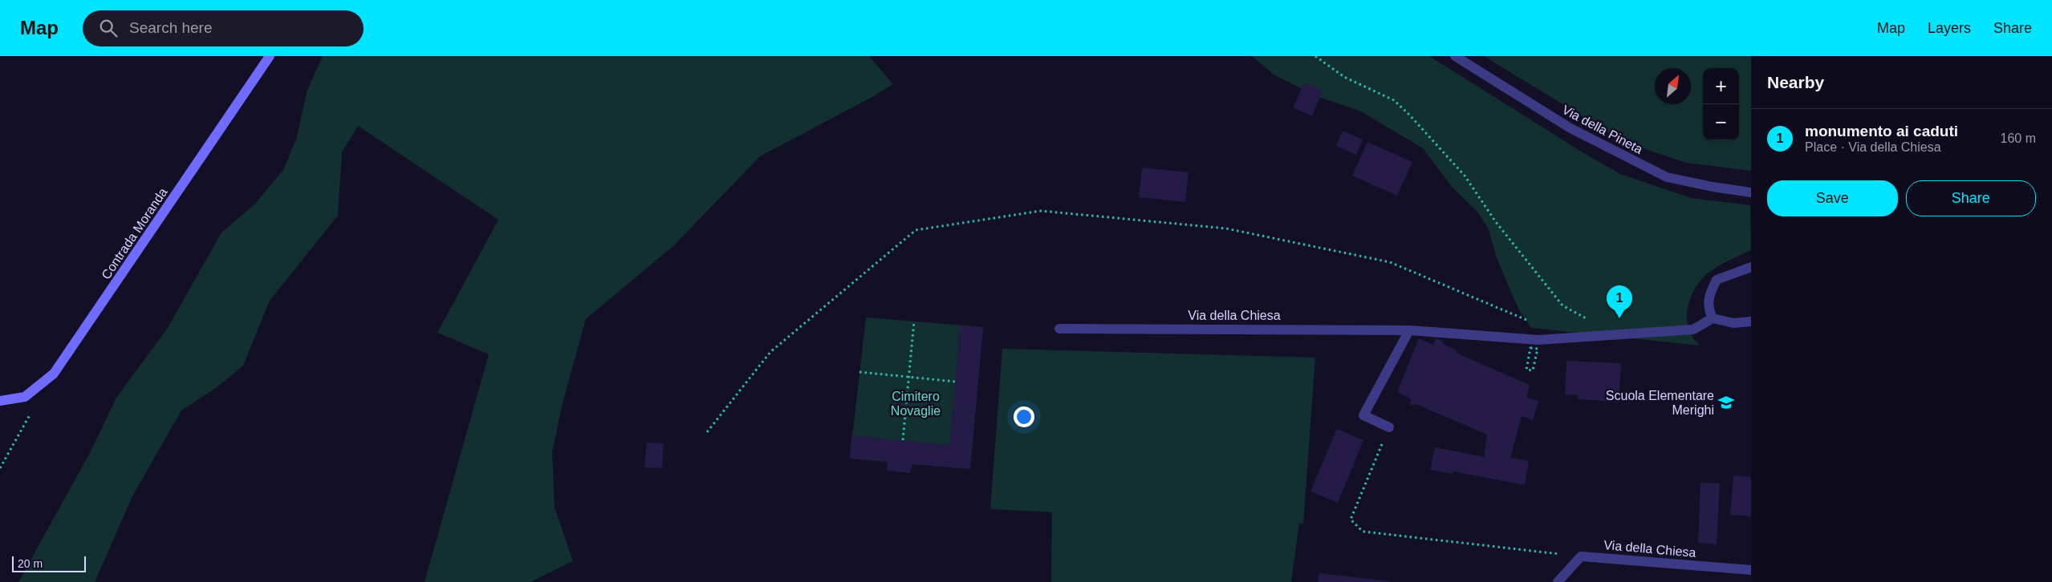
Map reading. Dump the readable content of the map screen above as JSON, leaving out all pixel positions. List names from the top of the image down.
{
  "streets": {
    "street": ["Via della Pineta", "Contrada Moranda", "Via della Chiesa"]
  },
  "parks": ["Cimitero Novaglie"],
  "places": {
    "school or university": ["Scuola Elementare Merighi"]
  },
  "scale_bar": "20 m",
  "north": "top right",
  "page": {
    "header": "Map",
    "search": "Search here",
    "nav": ["Map", "Layers", "Share"],
    "heading": "Nearby",
    "map_buttons": ["+", "−"],
    "list": [
      {
        "mark": "1",
        "name": "monumento ai caduti",
        "note": "Place · Via della Chiesa",
        "value": "160 m"
      }
    ],
    "buttons": ["Save", "Share"],
    "pins": "1",
    "scale": "20 m"
  }
}
